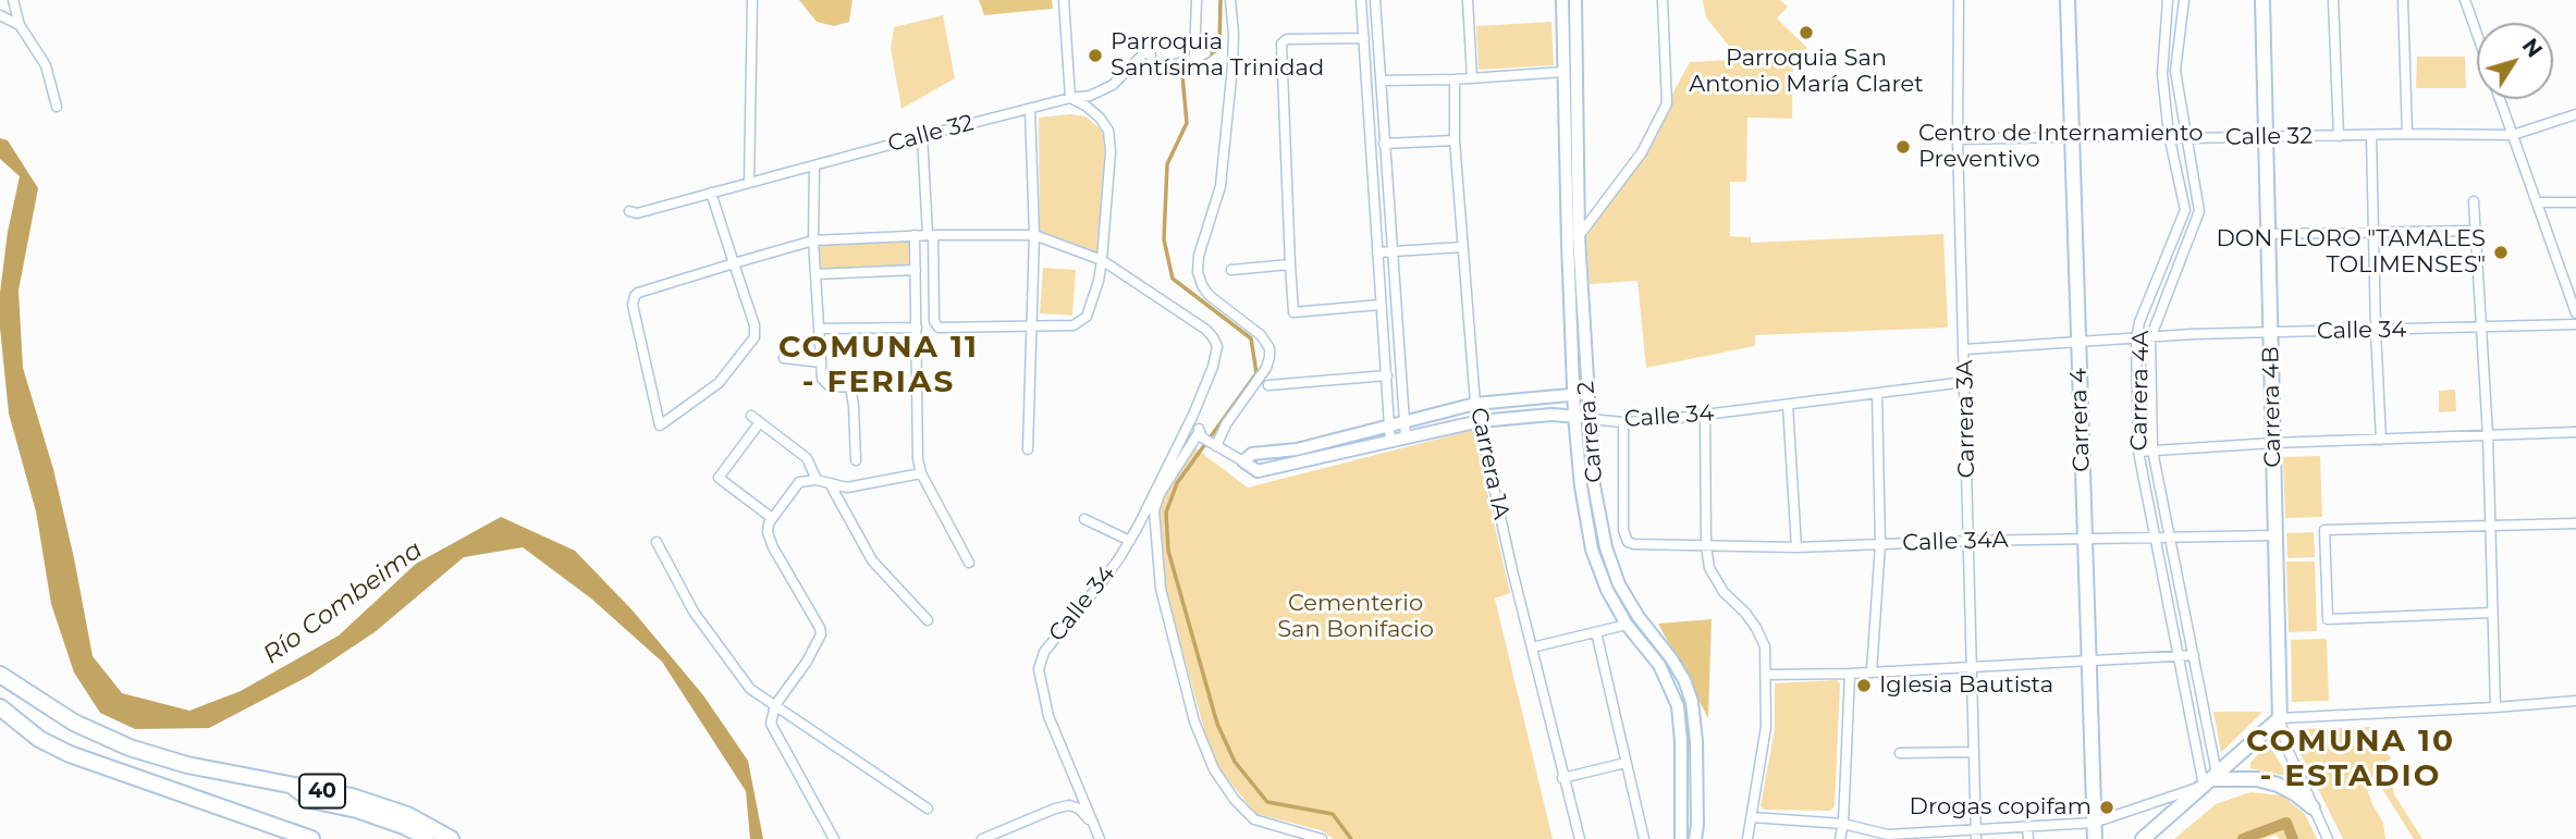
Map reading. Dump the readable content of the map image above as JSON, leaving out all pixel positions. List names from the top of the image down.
{
  "streets": {
    "highway": ["40"],
    "main road": ["Carrera 4B", "Carrera 4"],
    "street": [
      "Calle 32",
      "Calle 34",
      "Carrera 4A",
      "Carrera 3A",
      "Carrera 2",
      "Carrera 1A",
      "Calle 34A"
    ]
  },
  "crossings": [
    ["Calle 32", "Carrera 4A"],
    ["Calle 32", "Carrera 4B"],
    ["Calle 32", "Carrera 3A"],
    ["Calle 32", "Carrera 4"],
    ["Calle 34", "Carrera 4A"],
    ["Calle 34", "Carrera 4B"],
    ["Calle 34", "Carrera 3A"],
    ["Calle 34", "Carrera 4"],
    ["Calle 34", "Carrera 2"],
    ["Calle 34", "Carrera 1A"],
    ["Carrera 4A", "Calle 34A"],
    ["Carrera 4B", "Calle 34A"],
    ["Carrera 3A", "Calle 34A"],
    ["Carrera 4", "Calle 34A"],
    ["Carrera 2", "Calle 34A"]
  ],
  "districts": ["COMUNA 11 - FERIAS", "COMUNA 10 - ESTADIO"],
  "water": ["Río Combeima"],
  "parks": ["Cementerio San Bonifacio"],
  "places": [
    "Parroquia San Antonio María Claret",
    "Parroquia Santísima Trinidad",
    "Centro de Internamiento Preventivo",
    "DON FLORO \"TAMALES TOLIMENSES\"",
    "Iglesia Bautista",
    "Drogas copifam"
  ],
  "north": "top right"
}
